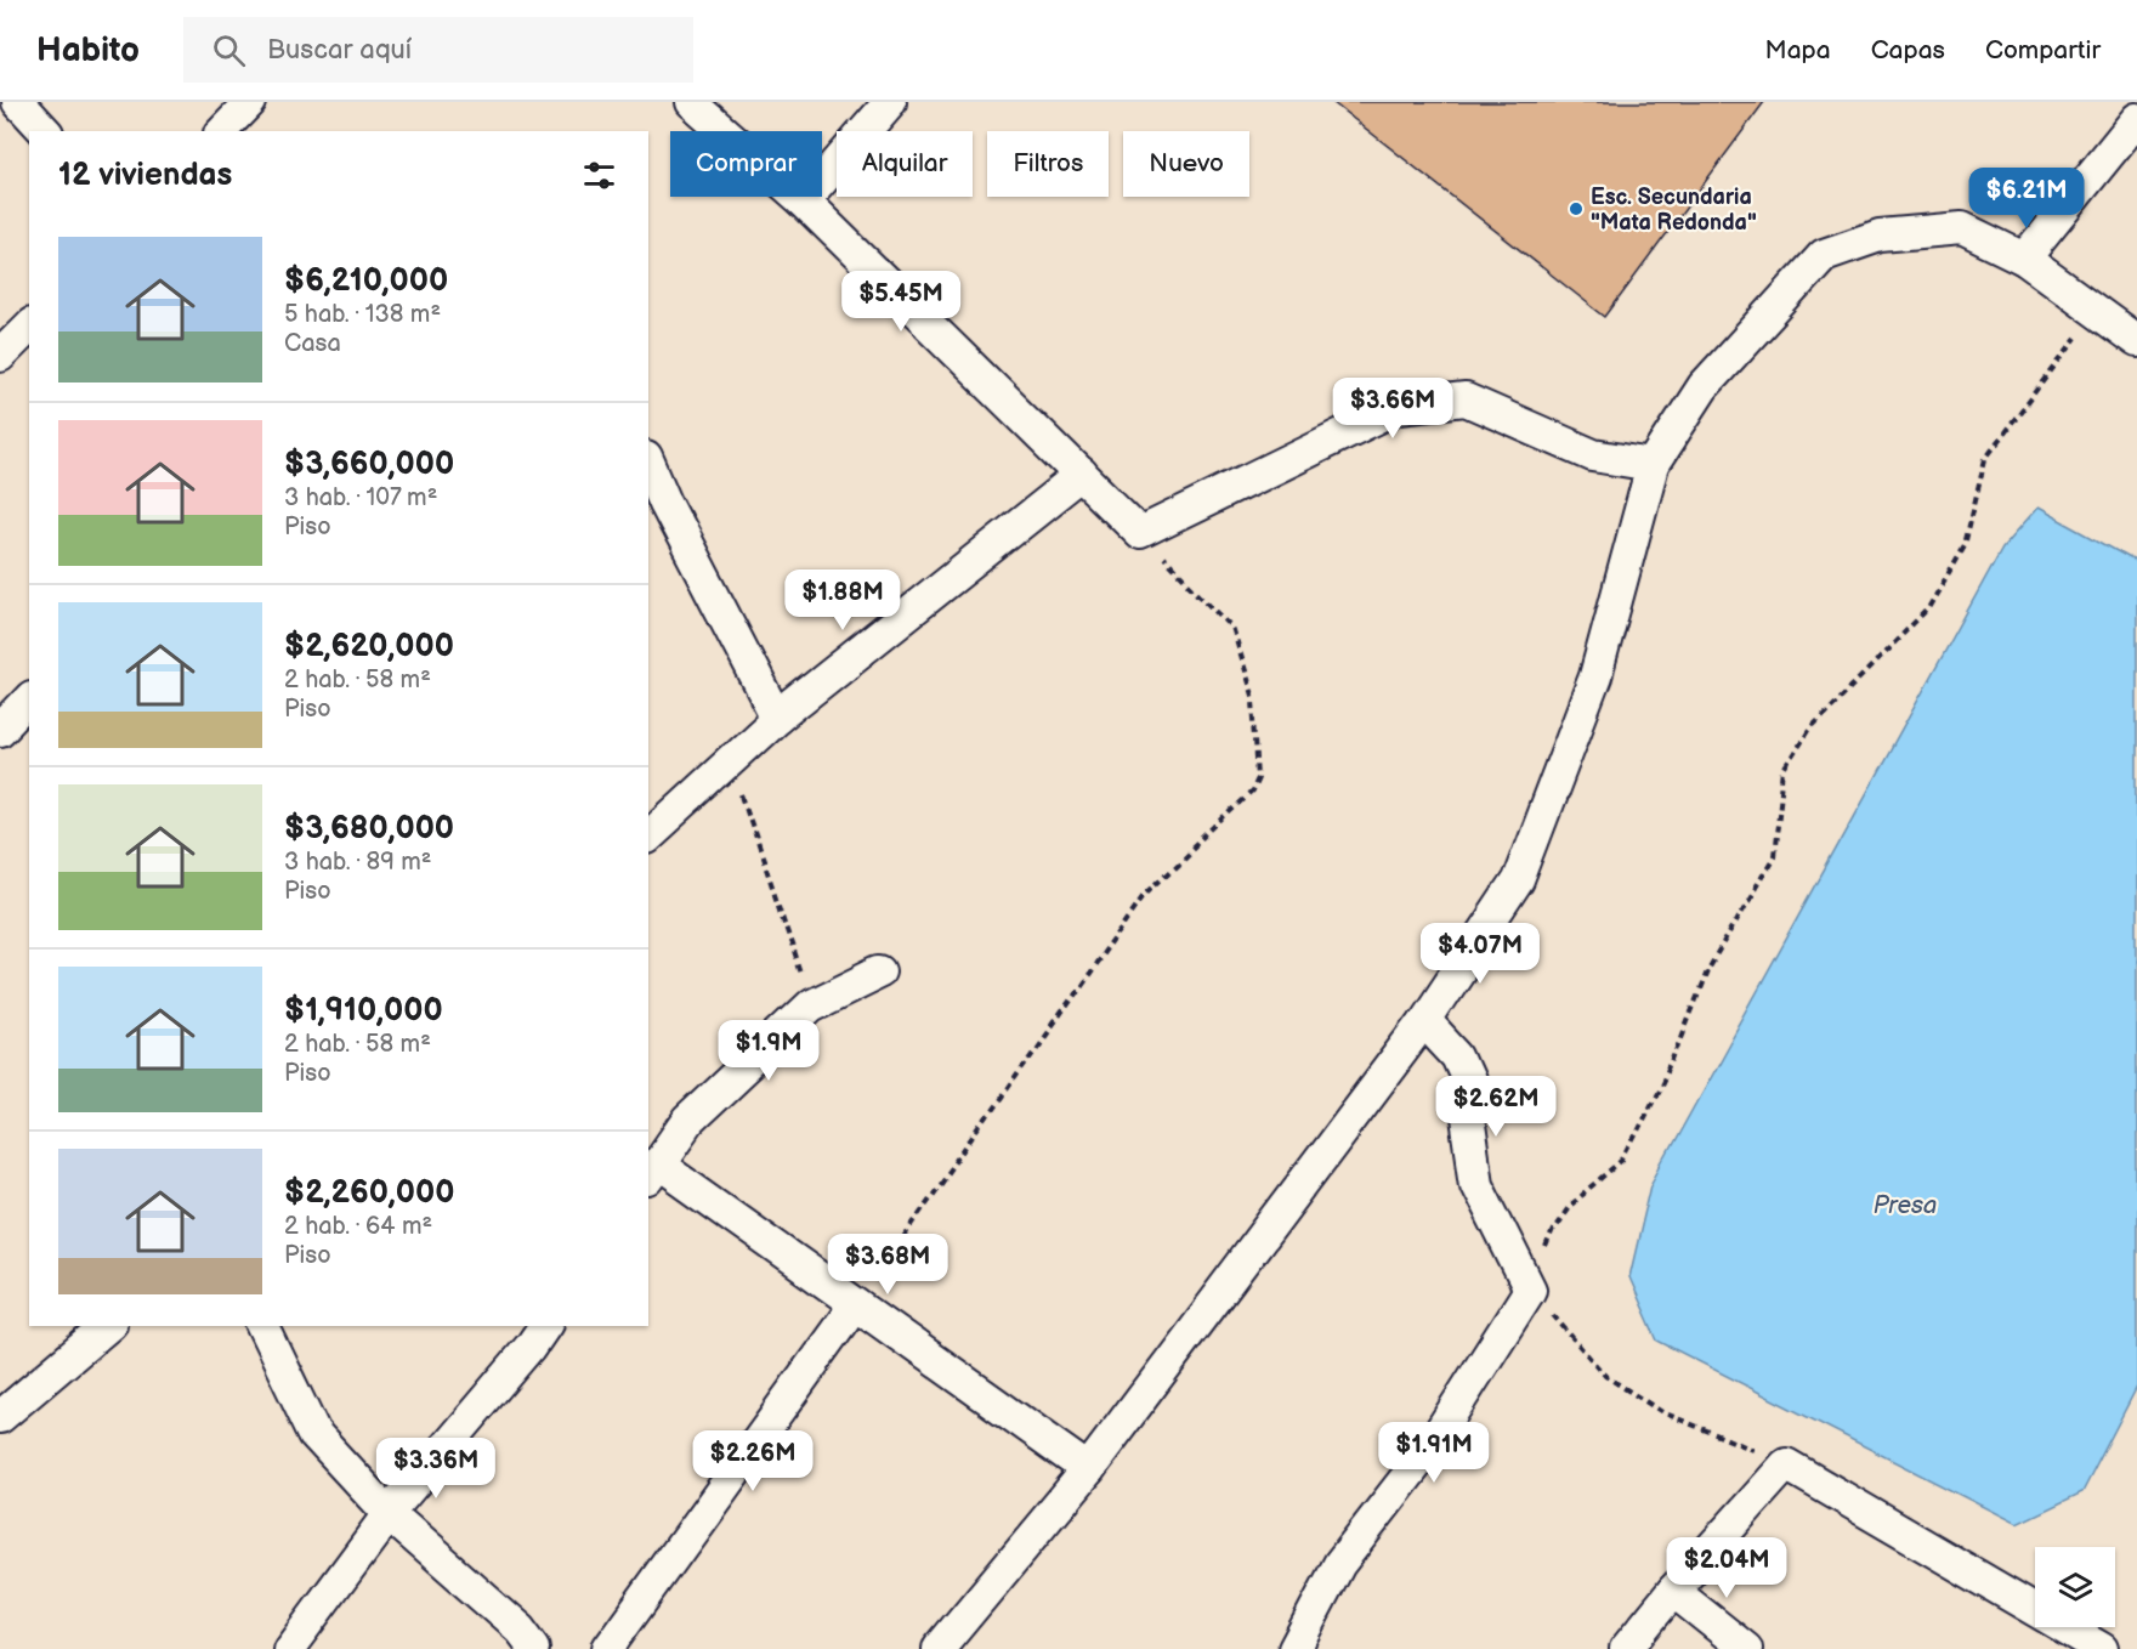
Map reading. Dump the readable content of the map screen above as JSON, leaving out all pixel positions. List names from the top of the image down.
{
  "water": ["Presa"],
  "places": ["Esc. Secundaria \"Mata Redonda\""],
  "page": {
    "header": "Habito",
    "search": "Buscar aquí",
    "nav": ["Mapa", "Capas", "Compartir"],
    "chip": [
      "Comprar",
      "Alquilar",
      "Filtros",
      "Nuevo"
    ],
    "heading": "12 viviendas",
    "price": [
      "$6.21M",
      "$5.45M",
      "$3.66M",
      "$1.88M",
      "$4.07M",
      "$1.9M",
      "$2.62M",
      "$3.68M",
      "$1.91M",
      "$2.26M",
      "$3.36M",
      "$2.04M"
    ],
    "list": [
      {
        "name": "$6,210,000",
        "note": "5 hab. · 138 m² · Casa"
      },
      {
        "name": "$3,660,000",
        "note": "3 hab. · 107 m² · Piso"
      },
      {
        "name": "$2,620,000",
        "note": "2 hab. · 58 m² · Piso"
      },
      {
        "name": "$3,680,000",
        "note": "3 hab. · 89 m² · Piso"
      },
      {
        "name": "$1,910,000",
        "note": "2 hab. · 58 m² · Piso"
      },
      {
        "name": "$2,260,000",
        "note": "2 hab. · 64 m² · Piso"
      }
    ]
  }
}
